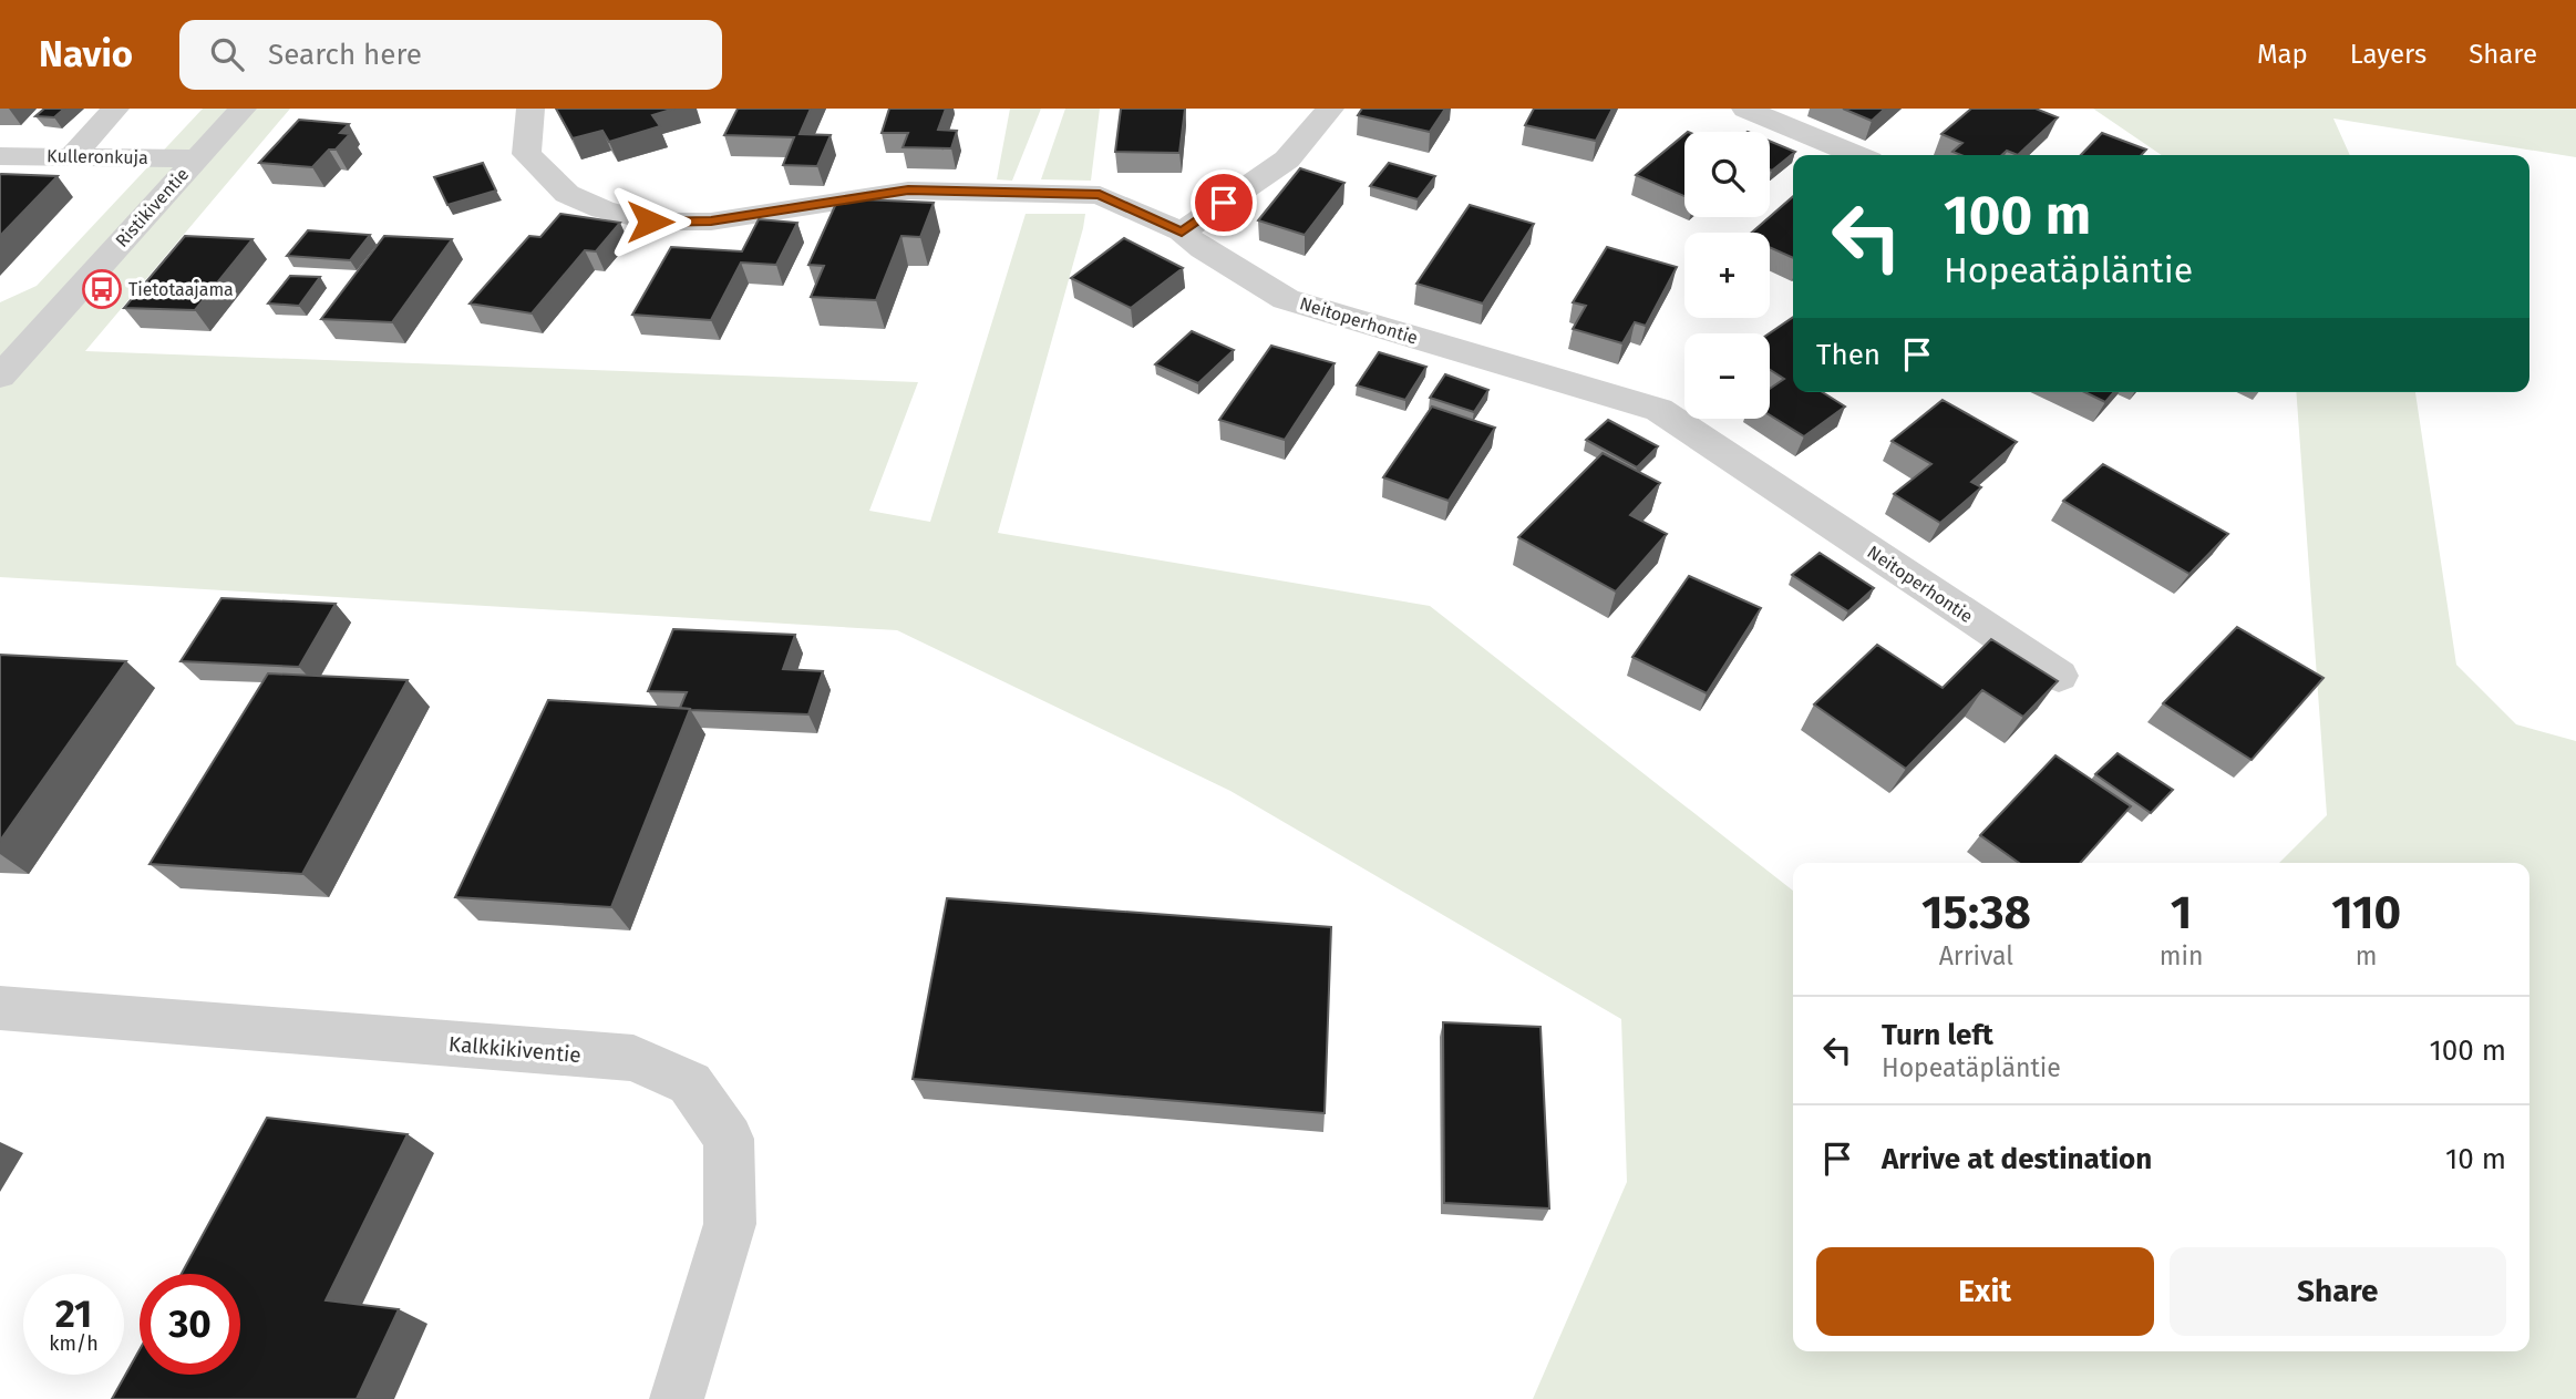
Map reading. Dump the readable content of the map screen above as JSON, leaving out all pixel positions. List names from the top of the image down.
{
  "streets": {
    "street": [
      "Kulleronkuja",
      "Ristikiventie",
      "Neitoperhontie",
      "Kalkkikiventie"
    ]
  },
  "crossings": [
    ["Kulleronkuja", "Ristikiventie"]
  ],
  "places": {
    "bus stop": ["Tietotaajama"]
  },
  "page": {
    "header": "Navio",
    "search": "Search here",
    "nav": ["Map", "Layers", "Share"],
    "map_buttons": ["+", "−"],
    "turn": ["100 m", "Hopeatäpläntie"],
    "then": "Then",
    "eta": [
      "15:38",
      "Arrival",
      "1",
      "min",
      "110",
      "m"
    ],
    "list": [
      {
        "name": "Turn left",
        "note": "Hopeatäpläntie",
        "value": "100 m"
      },
      {
        "name": "Arrive at destination",
        "value": "10 m"
      }
    ],
    "buttons": ["Exit", "Share"],
    "speed": "21 km/h",
    "limit": "30"
  }
}
